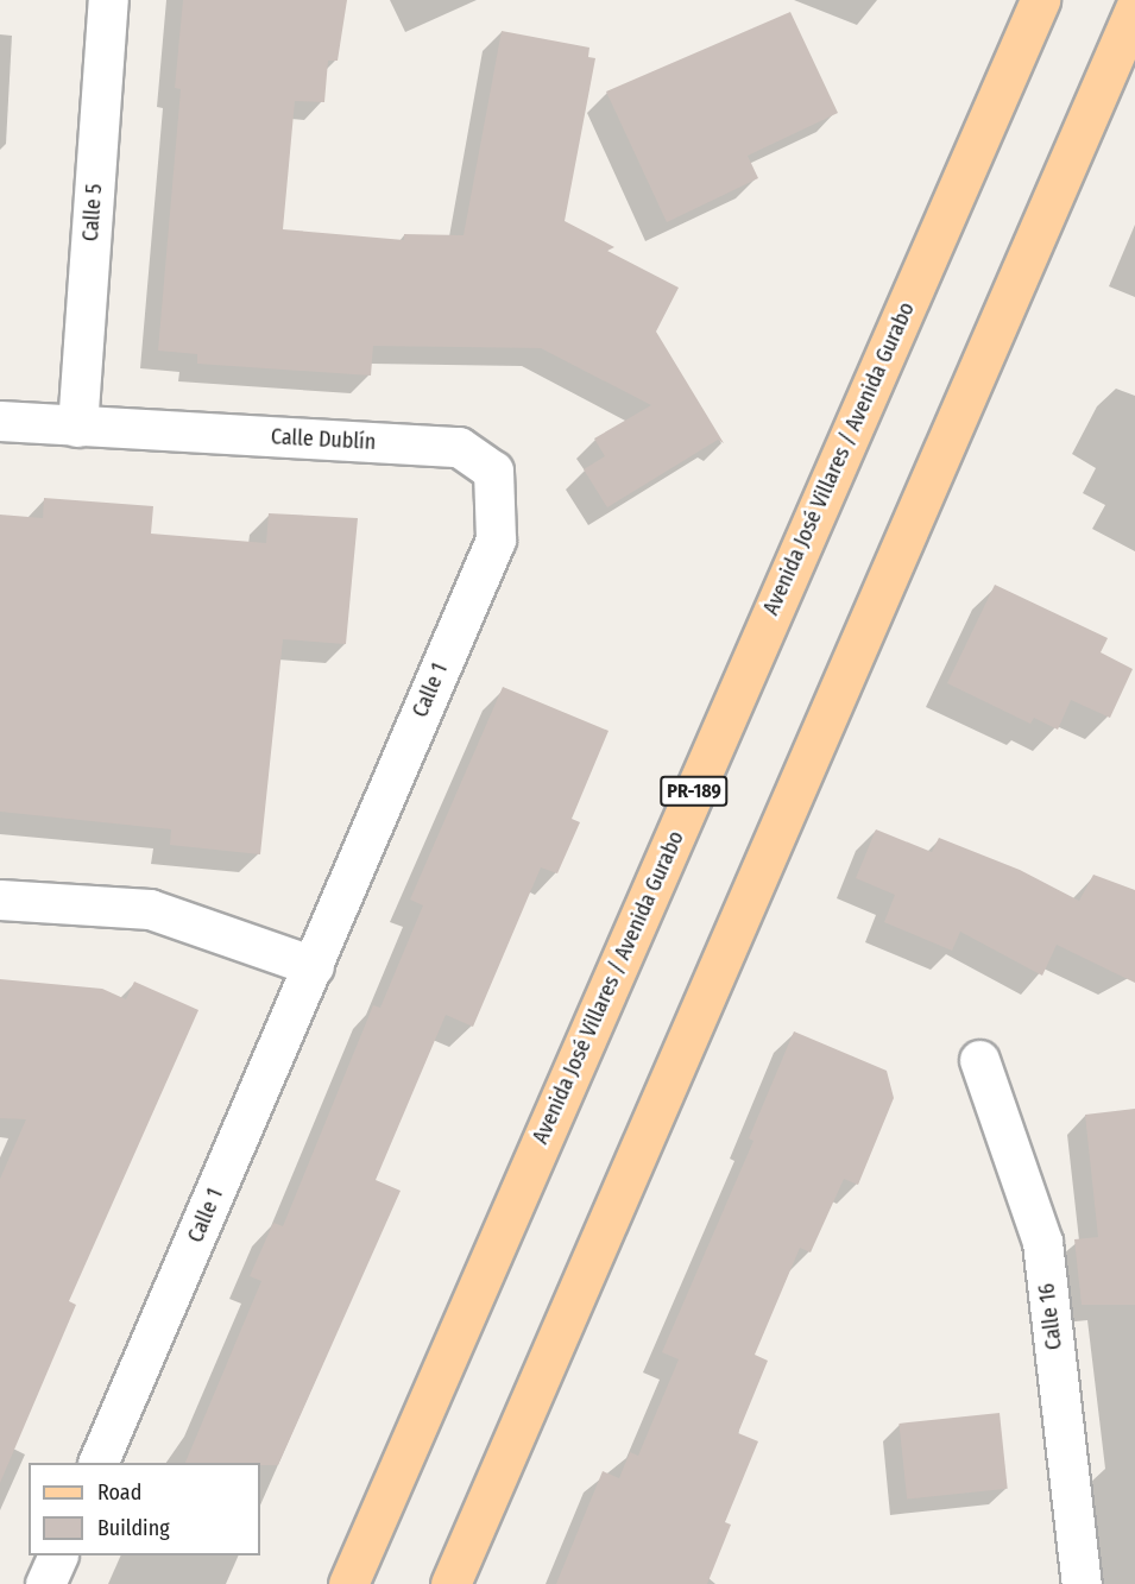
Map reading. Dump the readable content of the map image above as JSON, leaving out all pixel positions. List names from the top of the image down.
{
  "streets": {
    "main road": ["Avenida José Villares / Avenida Gurabo", "PR-189"],
    "street": [
      "Calle 5",
      "Calle Dublín",
      "Calle 1",
      "Calle 16"
    ]
  },
  "crossings": [
    ["Calle 5", "Calle Dublín"],
    ["Calle Dublín", "Calle 1"]
  ],
  "legend": ["Road", "Building"]
}
